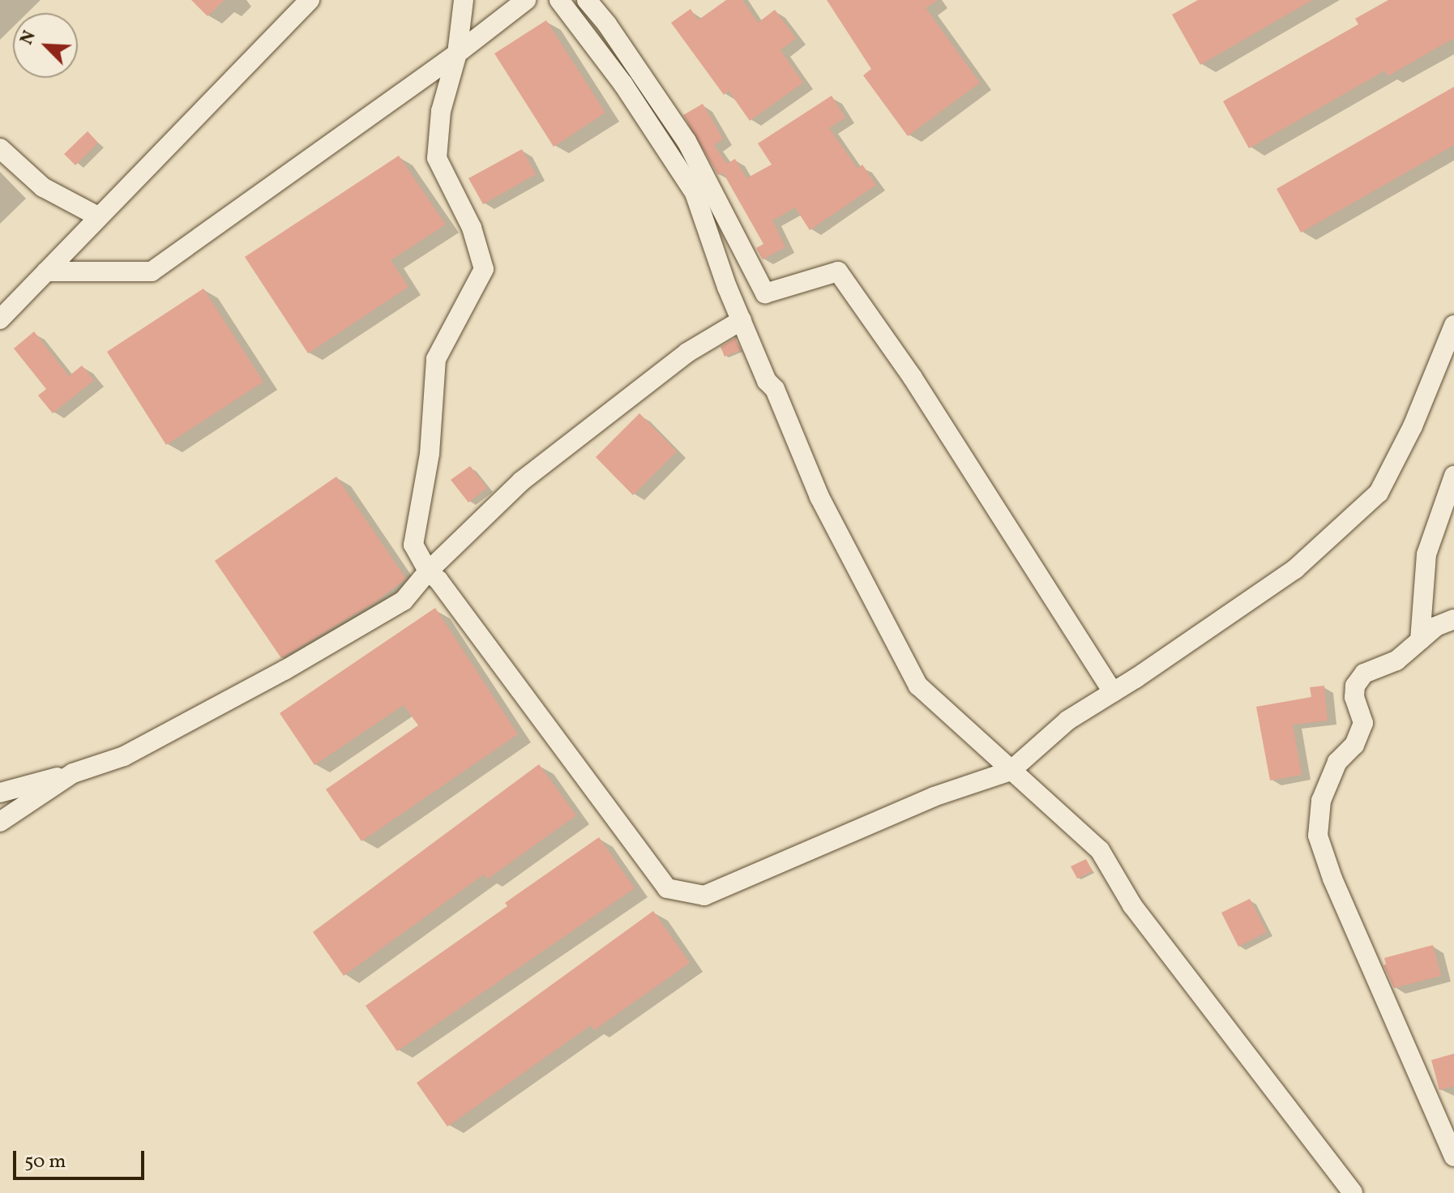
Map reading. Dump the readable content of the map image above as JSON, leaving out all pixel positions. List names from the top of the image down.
{
  "scale_bar": "50 m",
  "north": "top left"
}
